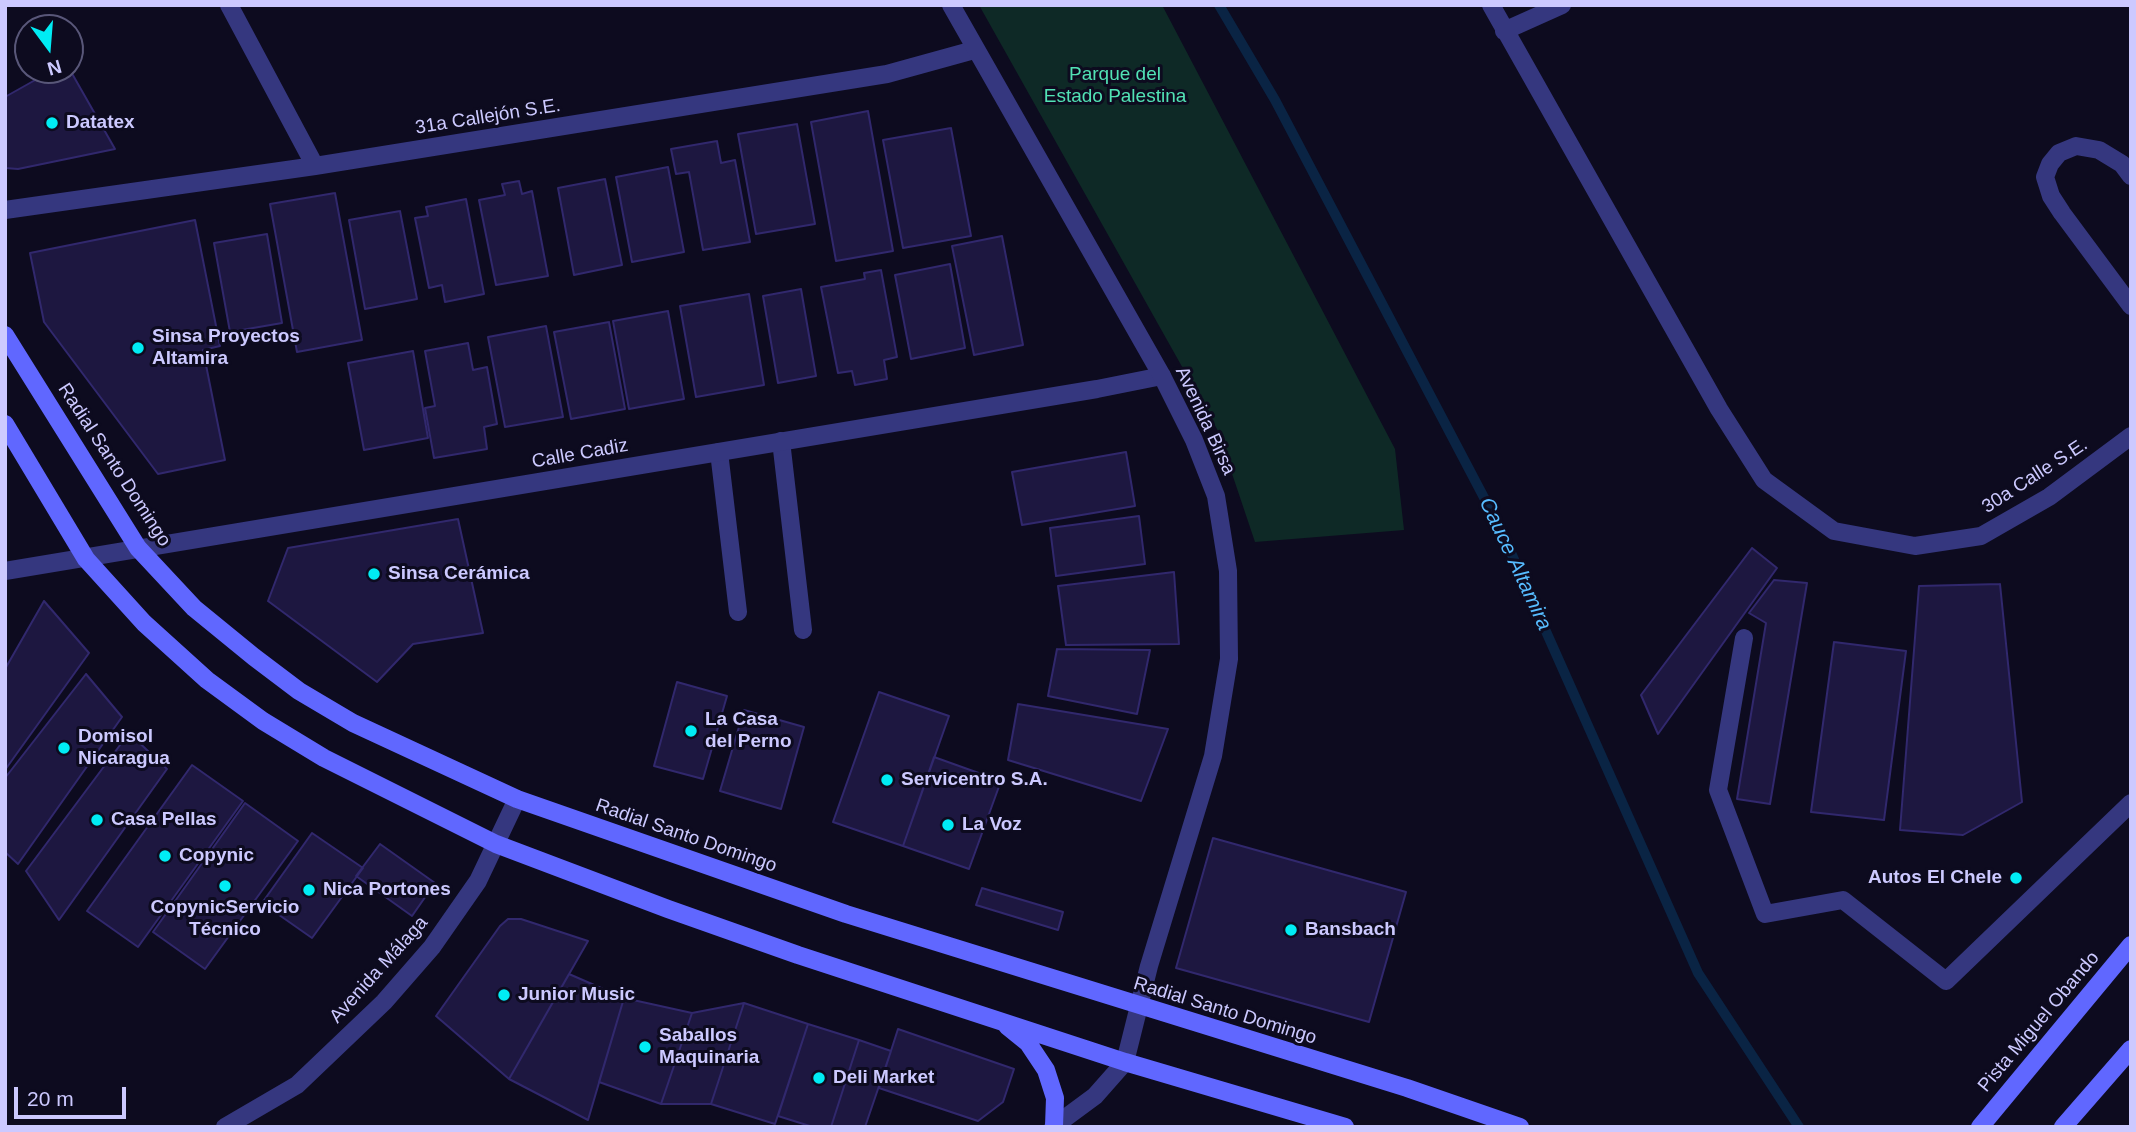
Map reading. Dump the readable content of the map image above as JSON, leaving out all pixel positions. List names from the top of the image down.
{
  "streets": {
    "main road": ["Radial Santo Domingo", "Pista Miguel Obando"],
    "street": [
      "31a Callejón S.E.",
      "Avenida Birsa",
      "Calle Cadiz",
      "30a Calle S.E.",
      "Avenida Málaga"
    ]
  },
  "crossings": [
    ["31a Callejón S.E.", "Avenida Birsa"],
    ["Avenida Birsa", "Calle Cadiz"],
    ["Avenida Birsa", "Radial Santo Domingo"],
    ["Calle Cadiz", "Radial Santo Domingo"],
    ["Radial Santo Domingo", "Avenida Málaga"]
  ],
  "water": ["Cauce Altamira"],
  "parks": ["Parque del Estado Palestina"],
  "places": [
    "Datatex",
    "Sinsa Proyectos Altamira",
    "Sinsa Cerámica",
    "La Casa del Perno",
    "Domisol Nicaragua",
    "Servicentro S.A.",
    "Casa Pellas",
    "La Voz",
    "Copynic",
    "Autos El Chele",
    "CopynicServicio Técnico",
    "Nica Portones",
    "Bansbach",
    "Junior Music",
    "Saballos Maquinaria",
    "Deli Market"
  ],
  "scale_bar": "20 m",
  "north": "bottom"
}
